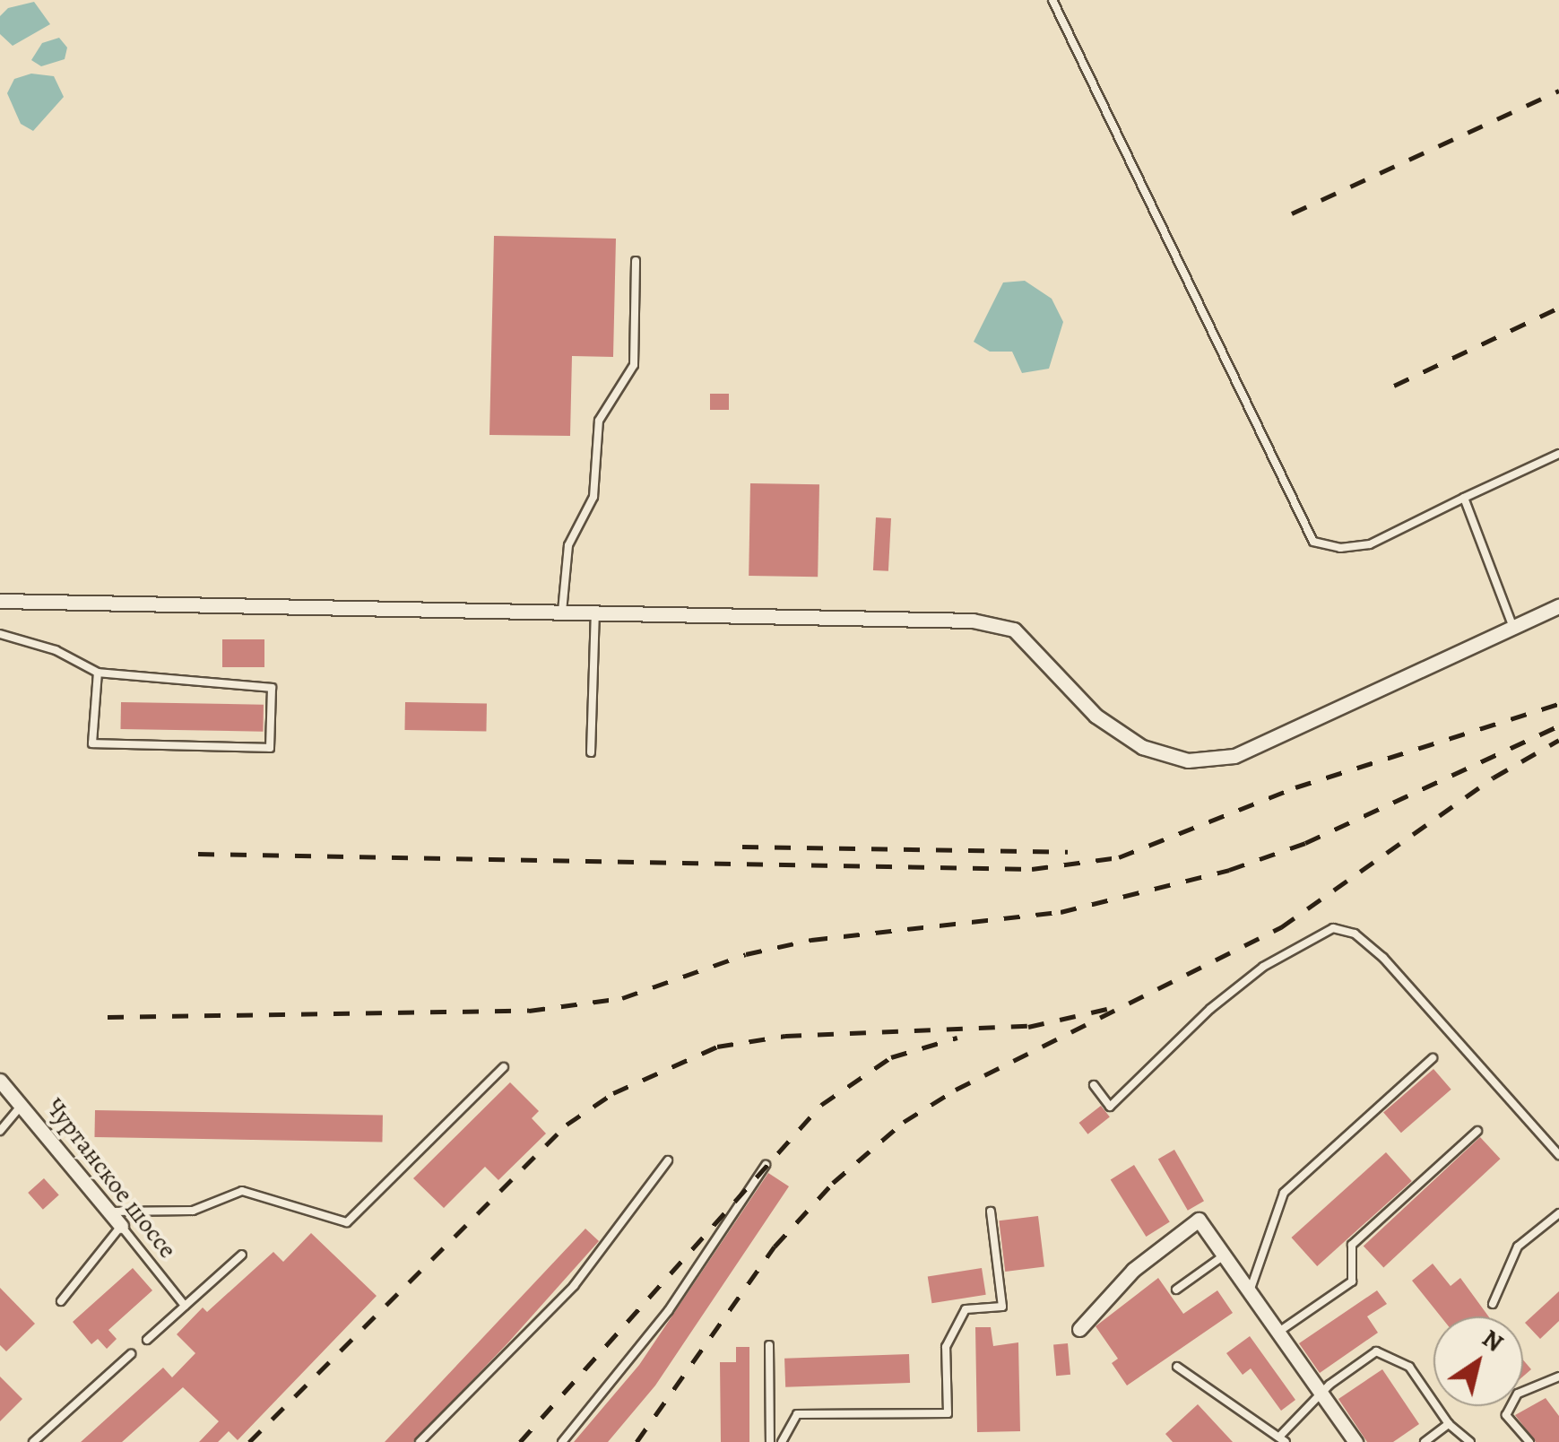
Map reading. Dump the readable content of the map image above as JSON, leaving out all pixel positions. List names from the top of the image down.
{
  "streets": {
    "street": ["Чуртанское шоссе"]
  },
  "north": "top right"
}
